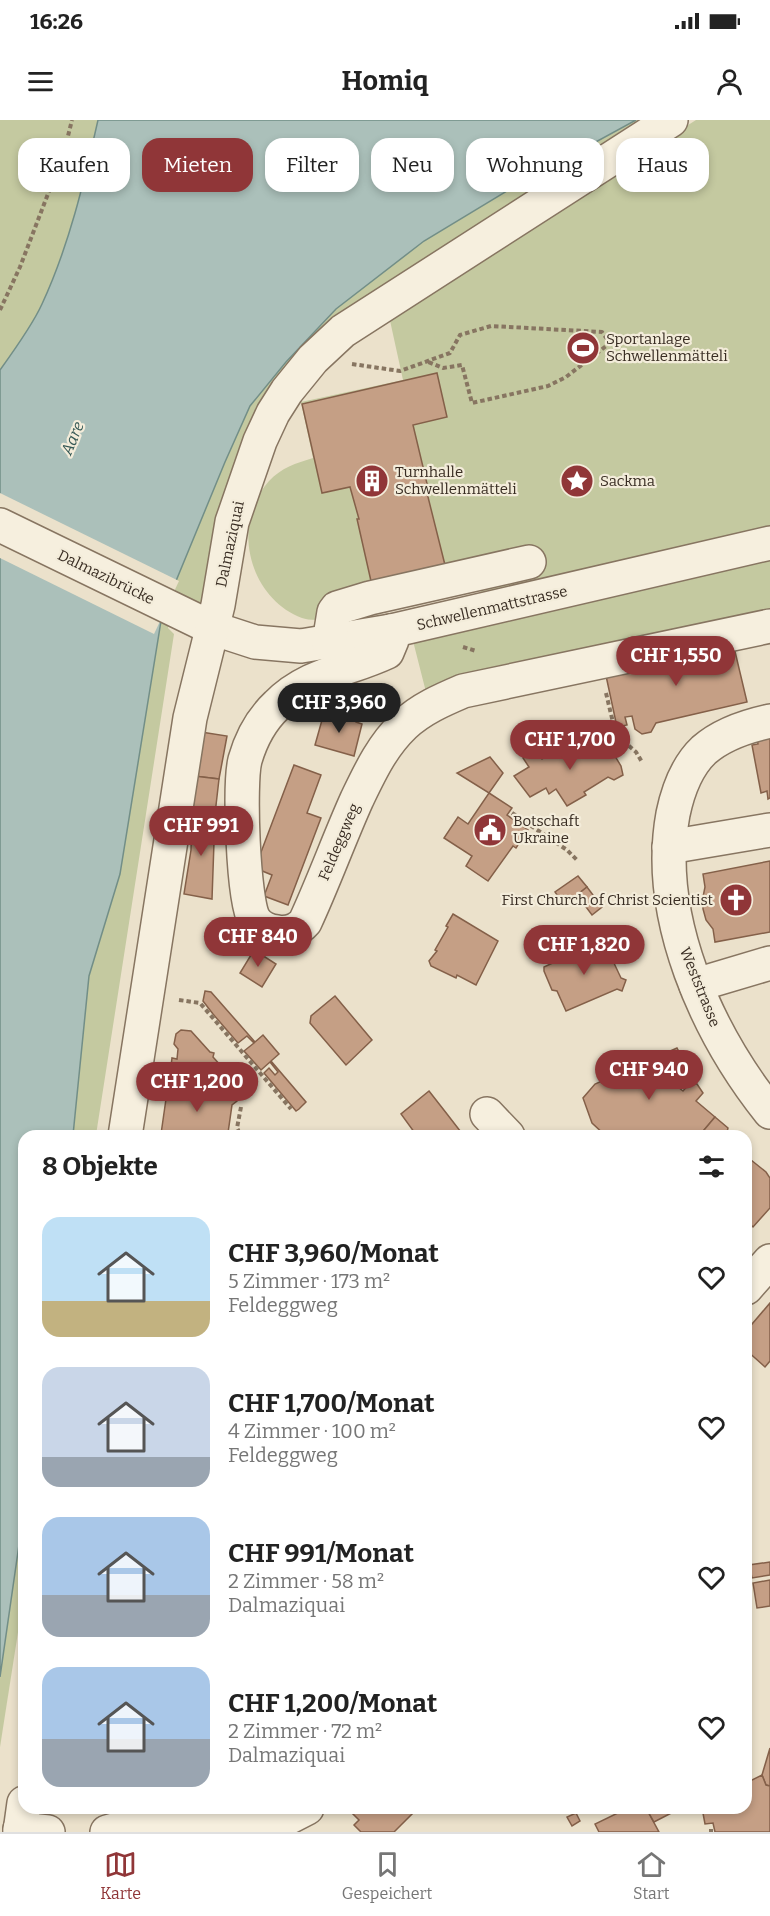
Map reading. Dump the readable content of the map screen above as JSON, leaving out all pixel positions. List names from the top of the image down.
{
  "streets": {
    "street": [
      "Dalmaziquai",
      "Dalmazibrücke",
      "Schwellenmattstrasse",
      "Feldeggweg",
      "Weststrasse"
    ]
  },
  "crossings": [
    ["Dalmaziquai", "Dalmazibrücke"],
    ["Dalmaziquai", "Schwellenmattstrasse"],
    ["Dalmazibrücke", "Schwellenmattstrasse"],
    ["Schwellenmattstrasse", "Feldeggweg"]
  ],
  "water": ["Aare"],
  "places": {
    "sports": ["Sportanlage Schwellenmätteli"],
    "building": ["Turnhalle Schwellenmätteli"],
    "place": ["Sackma"],
    "public building": ["Botschaft Ukraine"],
    "church": ["First Church of Christ Scientist"]
  },
  "page": {
    "status": "16:26",
    "header": "Homiq",
    "chip": [
      "Kaufen",
      "Mieten",
      "Filter",
      "Neu",
      "Wohnung",
      "Haus"
    ],
    "price": [
      "CHF 1,550",
      "CHF 3,960",
      "CHF 1,700",
      "CHF 991",
      "CHF 840",
      "CHF 1,820",
      "CHF 940",
      "CHF 1,200"
    ],
    "heading": "8 Objekte",
    "list": [
      {
        "name": "CHF 3,960/Monat",
        "note": "5 Zimmer · 173 m² · Feldeggweg"
      },
      {
        "name": "CHF 1,700/Monat",
        "note": "4 Zimmer · 100 m² · Feldeggweg"
      },
      {
        "name": "CHF 991/Monat",
        "note": "2 Zimmer · 58 m² · Dalmaziquai"
      },
      {
        "name": "CHF 1,200/Monat",
        "note": "2 Zimmer · 72 m² · Dalmaziquai"
      }
    ],
    "tabs": ["Karte", "Gespeichert", "Start"]
  }
}
